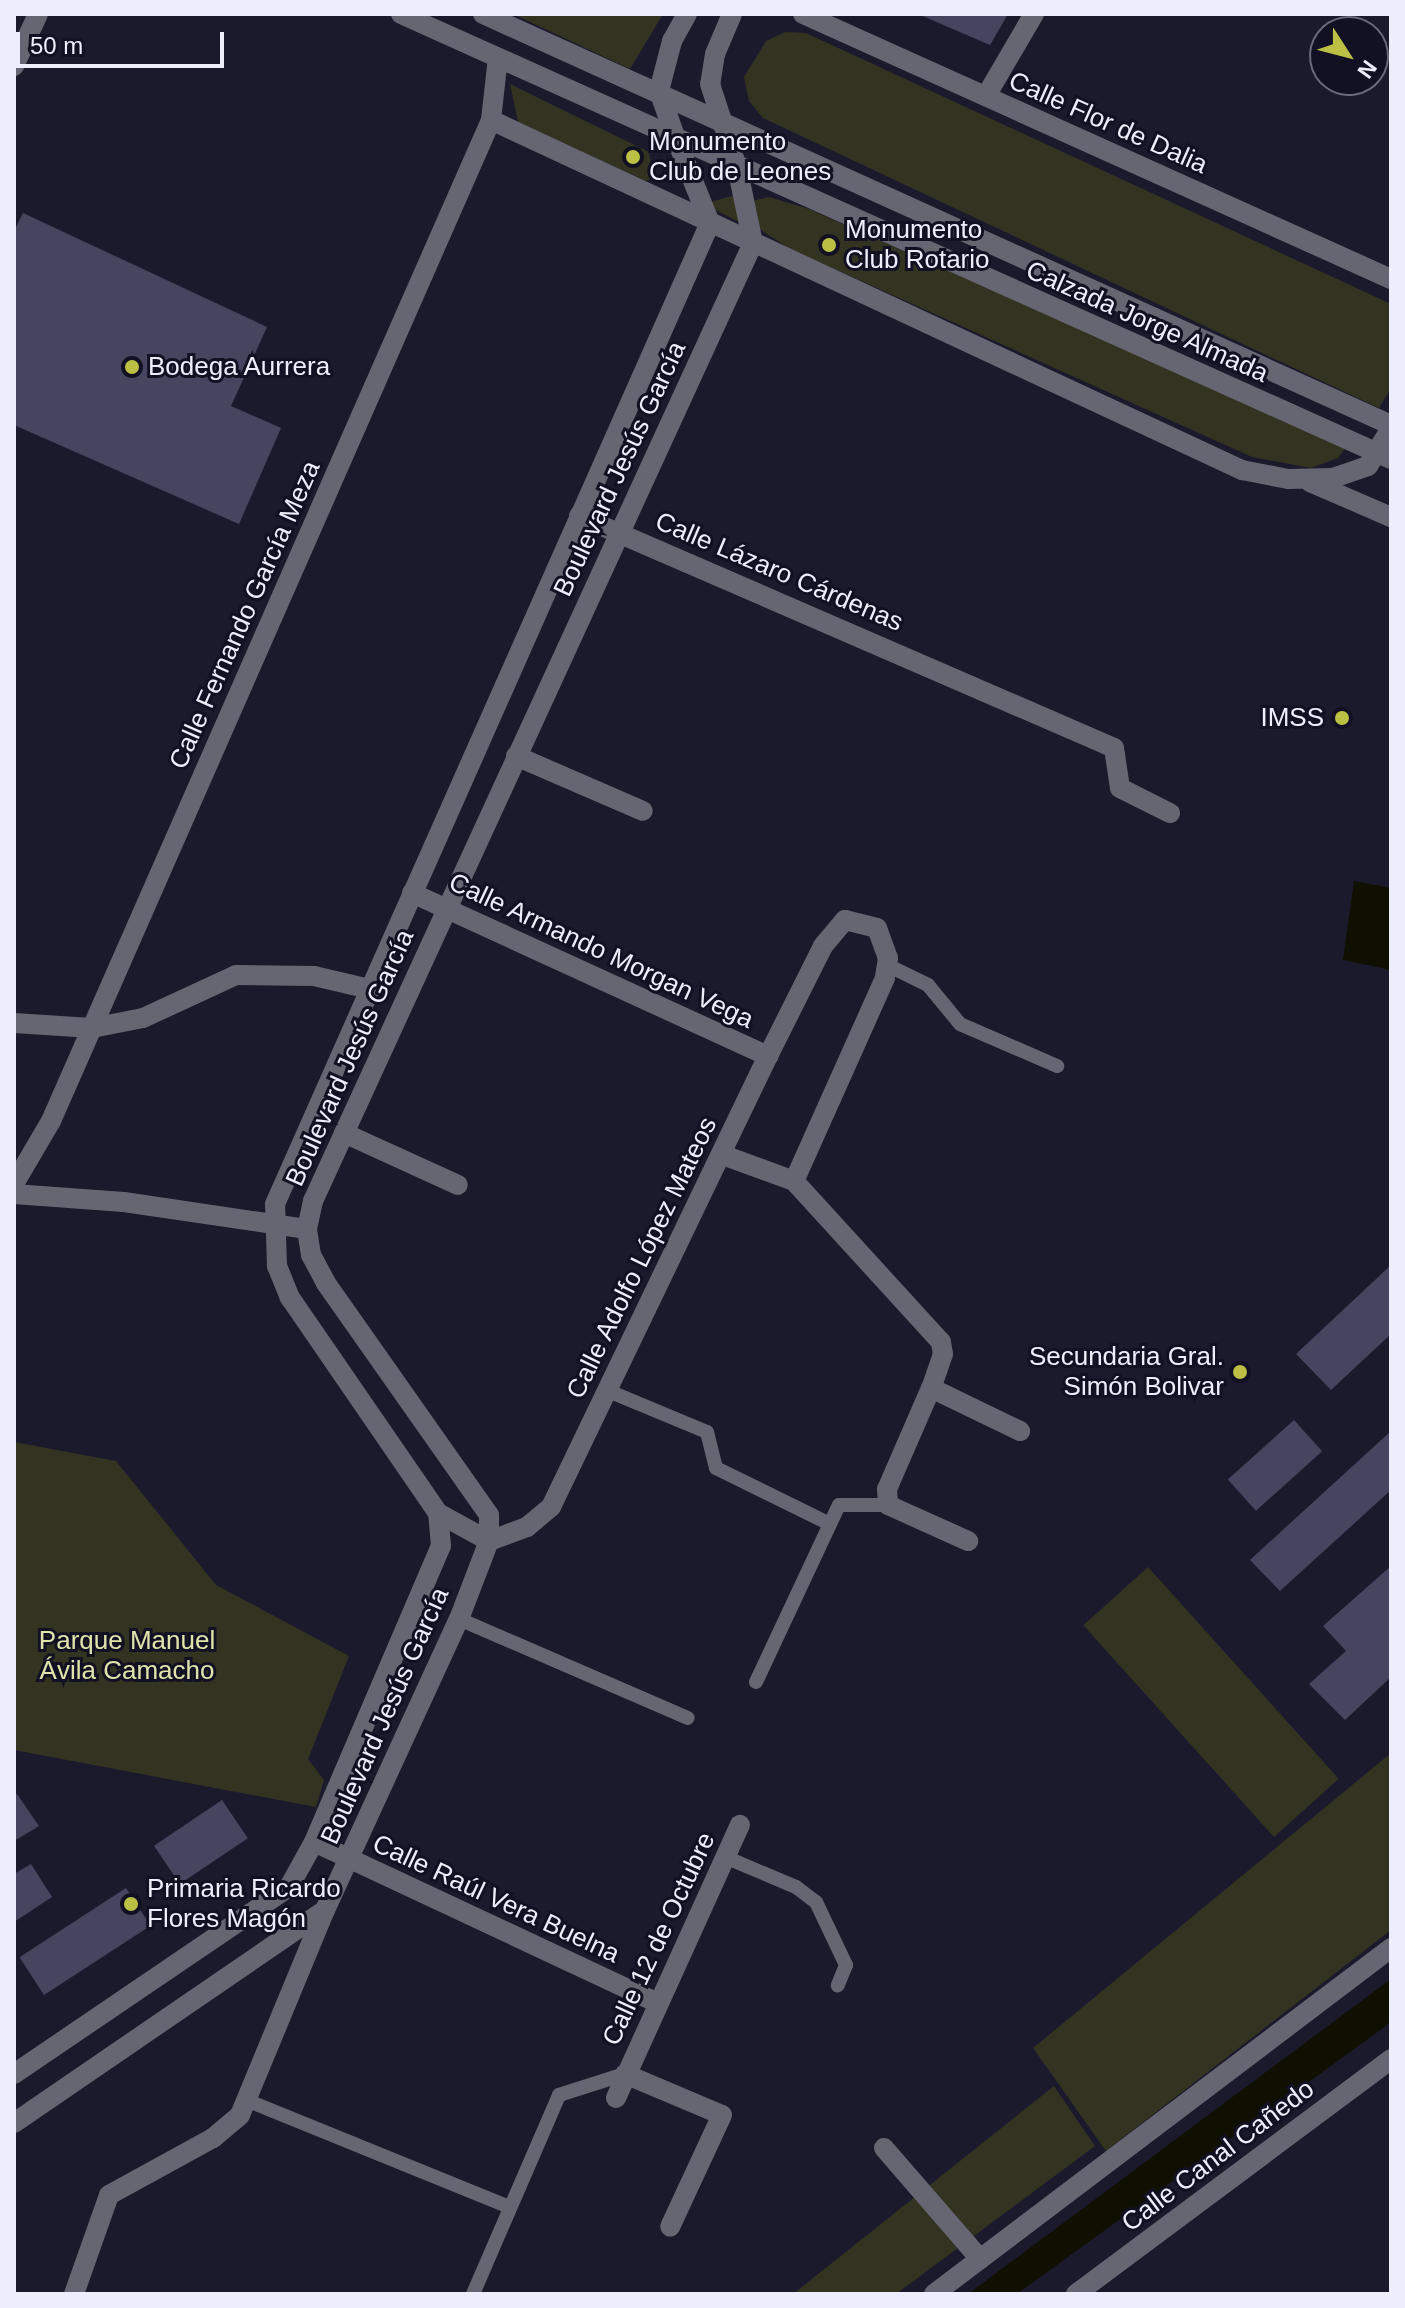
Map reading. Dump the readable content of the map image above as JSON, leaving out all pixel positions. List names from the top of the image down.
{
  "streets": {
    "street": [
      "Calle Flor de Dalia",
      "Calzada Jorge Almada",
      "Boulevard Jesús García",
      "Calle Lázaro Cárdenas",
      "Calle Fernando García Meza",
      "Calle Armando Morgan Vega",
      "Calle Adolfo López Mateos",
      "Calle Raúl Vera Buelna",
      "Calle 12 de Octubre",
      "Calle Canal Cañedo"
    ]
  },
  "crossings": [
    ["Calzada Jorge Almada", "Calle Fernando García Meza"],
    ["Boulevard Jesús García", "Calle Lázaro Cárdenas"],
    ["Boulevard Jesús García", "Calle Armando Morgan Vega"],
    ["Boulevard Jesús García", "Calle Adolfo López Mateos"],
    ["Boulevard Jesús García", "Calle Raúl Vera Buelna"],
    ["Calle Armando Morgan Vega", "Calle Adolfo López Mateos"],
    ["Calle Raúl Vera Buelna", "Calle 12 de Octubre"]
  ],
  "parks": ["Parque Manuel Ávila Camacho"],
  "places": [
    "Monumento Club de Leones",
    "Monumento Club Rotario",
    "Bodega Aurrera",
    "IMSS",
    "Secundaria Gral. Simón Bolivar",
    "Primaria Ricardo Flores Magón"
  ],
  "scale_bar": "50 m",
  "north": "bottom right"
}
